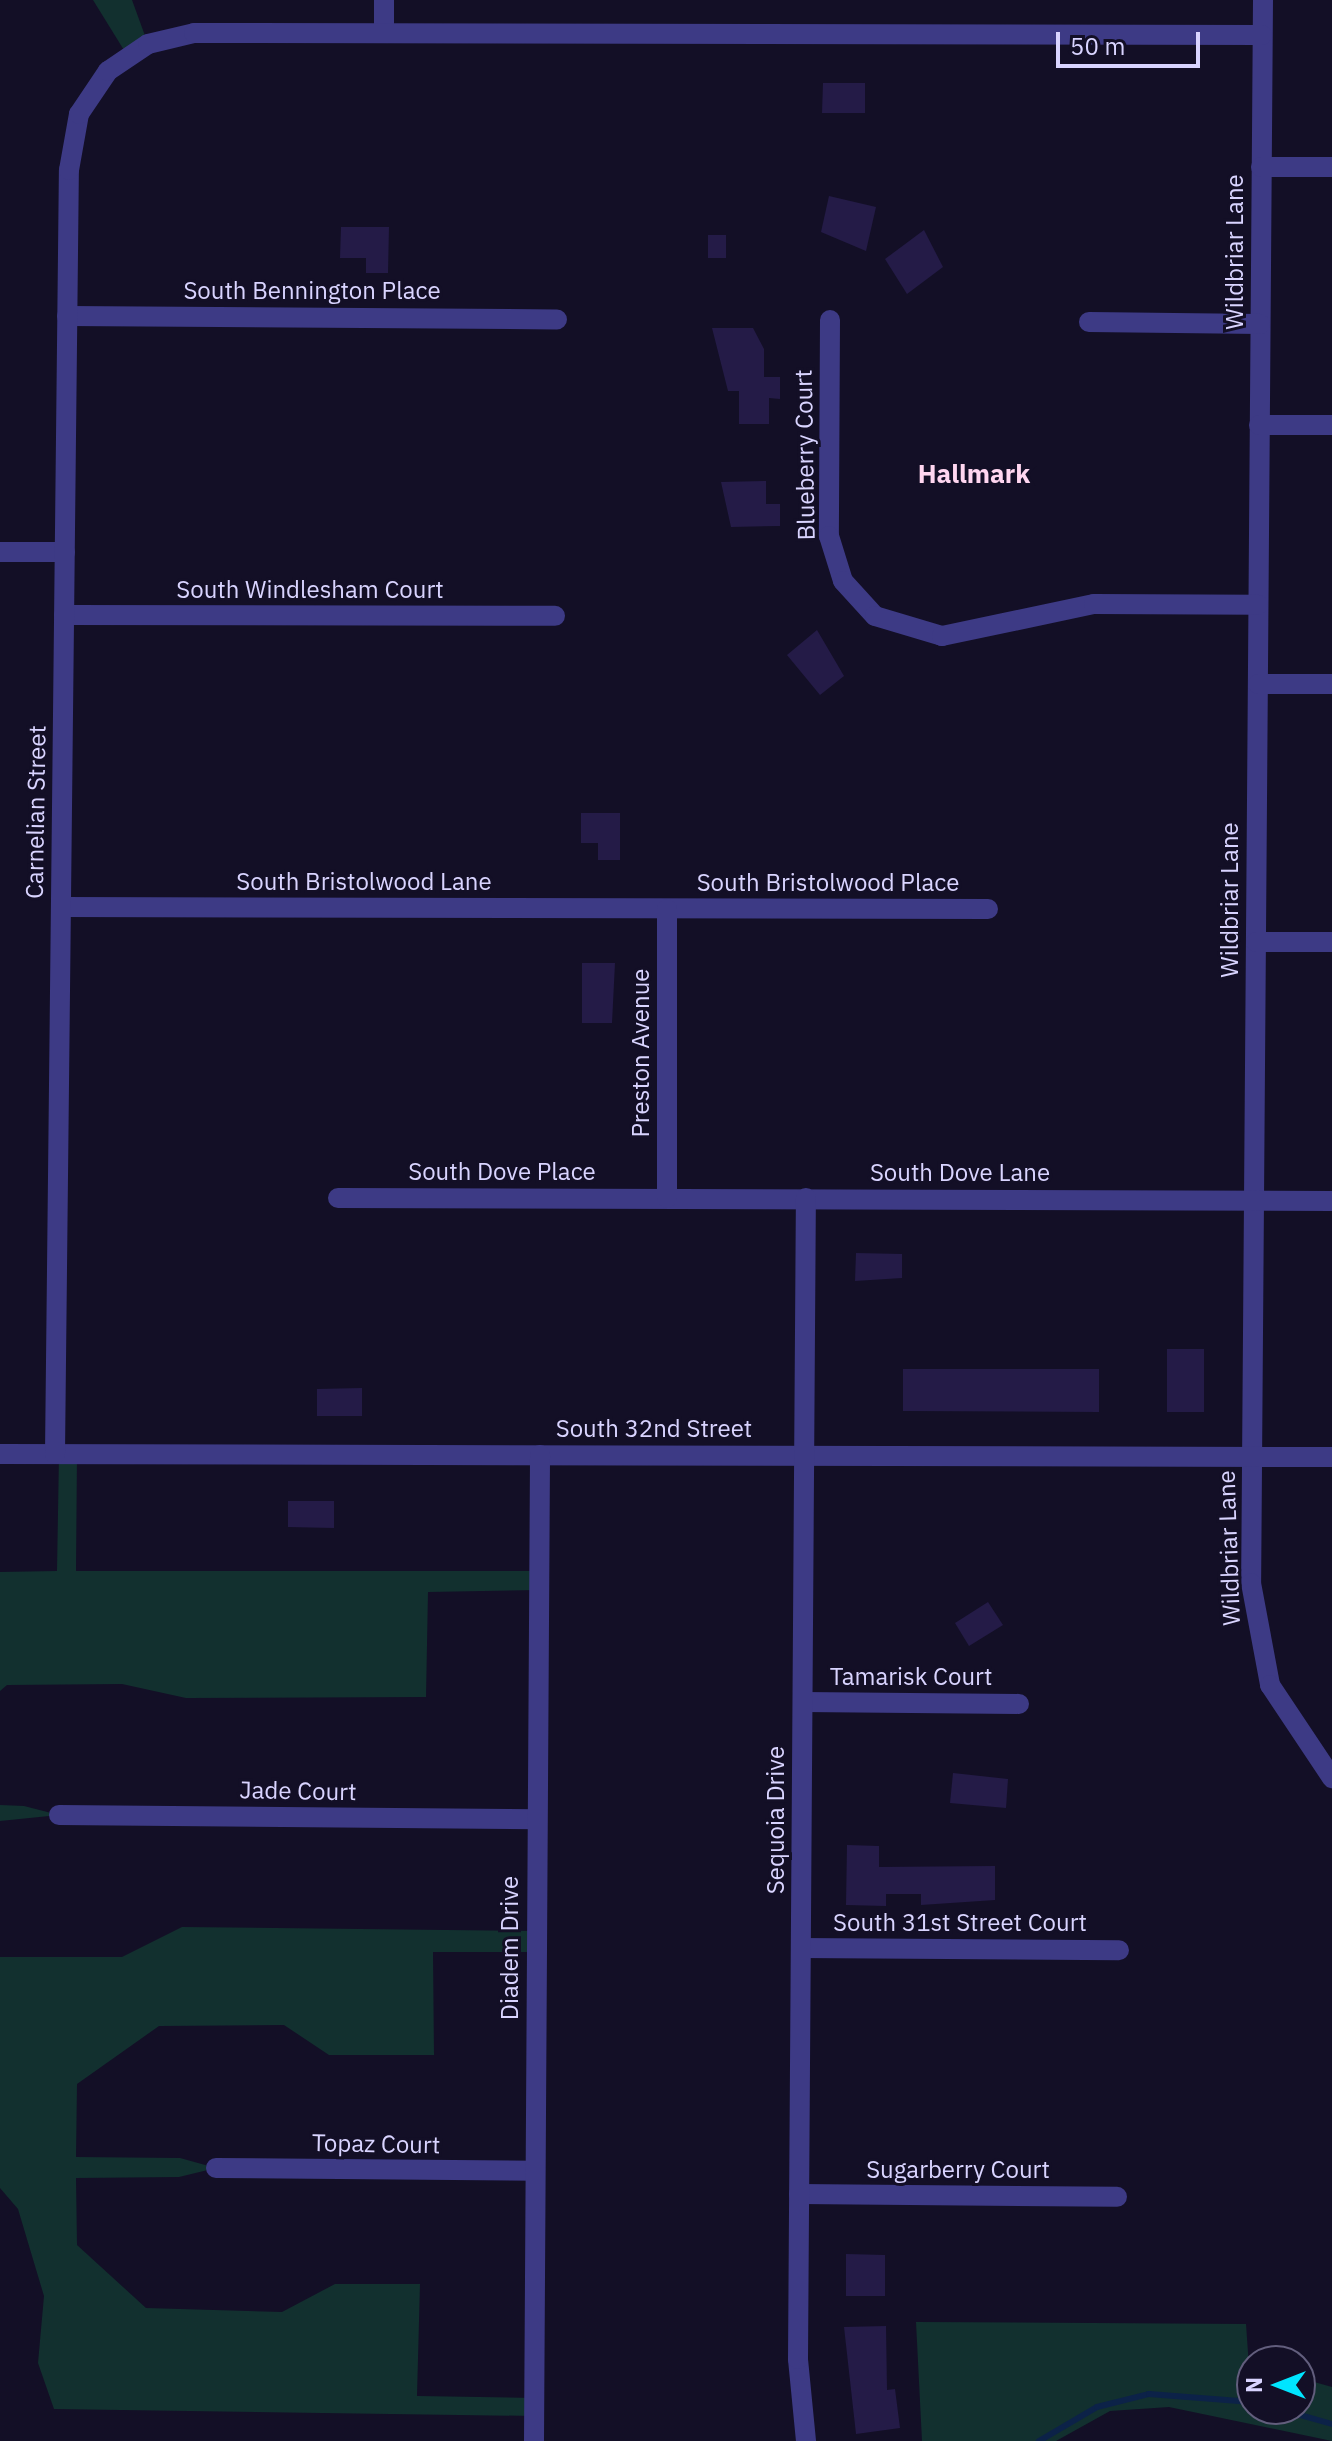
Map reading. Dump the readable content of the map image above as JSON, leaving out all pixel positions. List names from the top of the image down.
{
  "streets": {
    "street": [
      "Wildbriar Lane",
      "South Bennington Place",
      "Blueberry Court",
      "South Windlesham Court",
      "Carnelian Street",
      "South Bristolwood Lane",
      "South Bristolwood Place",
      "Preston Avenue",
      "South Dove Place",
      "South Dove Lane",
      "South 32nd Street",
      "Tamarisk Court",
      "Jade Court",
      "Sequoia Drive",
      "South 31st Street Court",
      "Diadem Drive",
      "Topaz Court",
      "Sugarberry Court"
    ]
  },
  "crossings": [
    ["Wildbriar Lane", "Blueberry Court"],
    ["Wildbriar Lane", "Carnelian Street"],
    ["Wildbriar Lane", "South Dove Lane"],
    ["Wildbriar Lane", "South 32nd Street"],
    ["South Bennington Place", "Carnelian Street"],
    ["South Windlesham Court", "Carnelian Street"],
    ["Carnelian Street", "South Bristolwood Lane"],
    ["Carnelian Street", "South 32nd Street"],
    ["South Bristolwood Lane", "South Bristolwood Place"],
    ["South Bristolwood Lane", "Preston Avenue"],
    ["South Bristolwood Place", "Preston Avenue"],
    ["Preston Avenue", "South Dove Place"],
    ["Preston Avenue", "South Dove Lane"],
    ["South Dove Place", "South Dove Lane"],
    ["South Dove Lane", "Sequoia Drive"],
    ["South 32nd Street", "Sequoia Drive"],
    ["South 32nd Street", "Diadem Drive"],
    ["Tamarisk Court", "Sequoia Drive"],
    ["Jade Court", "Diadem Drive"],
    ["Sequoia Drive", "South 31st Street Court"],
    ["Sequoia Drive", "Sugarberry Court"],
    ["Diadem Drive", "Topaz Court"]
  ],
  "districts": ["Hallmark"],
  "scale_bar": "50 m",
  "north": "left"
}
